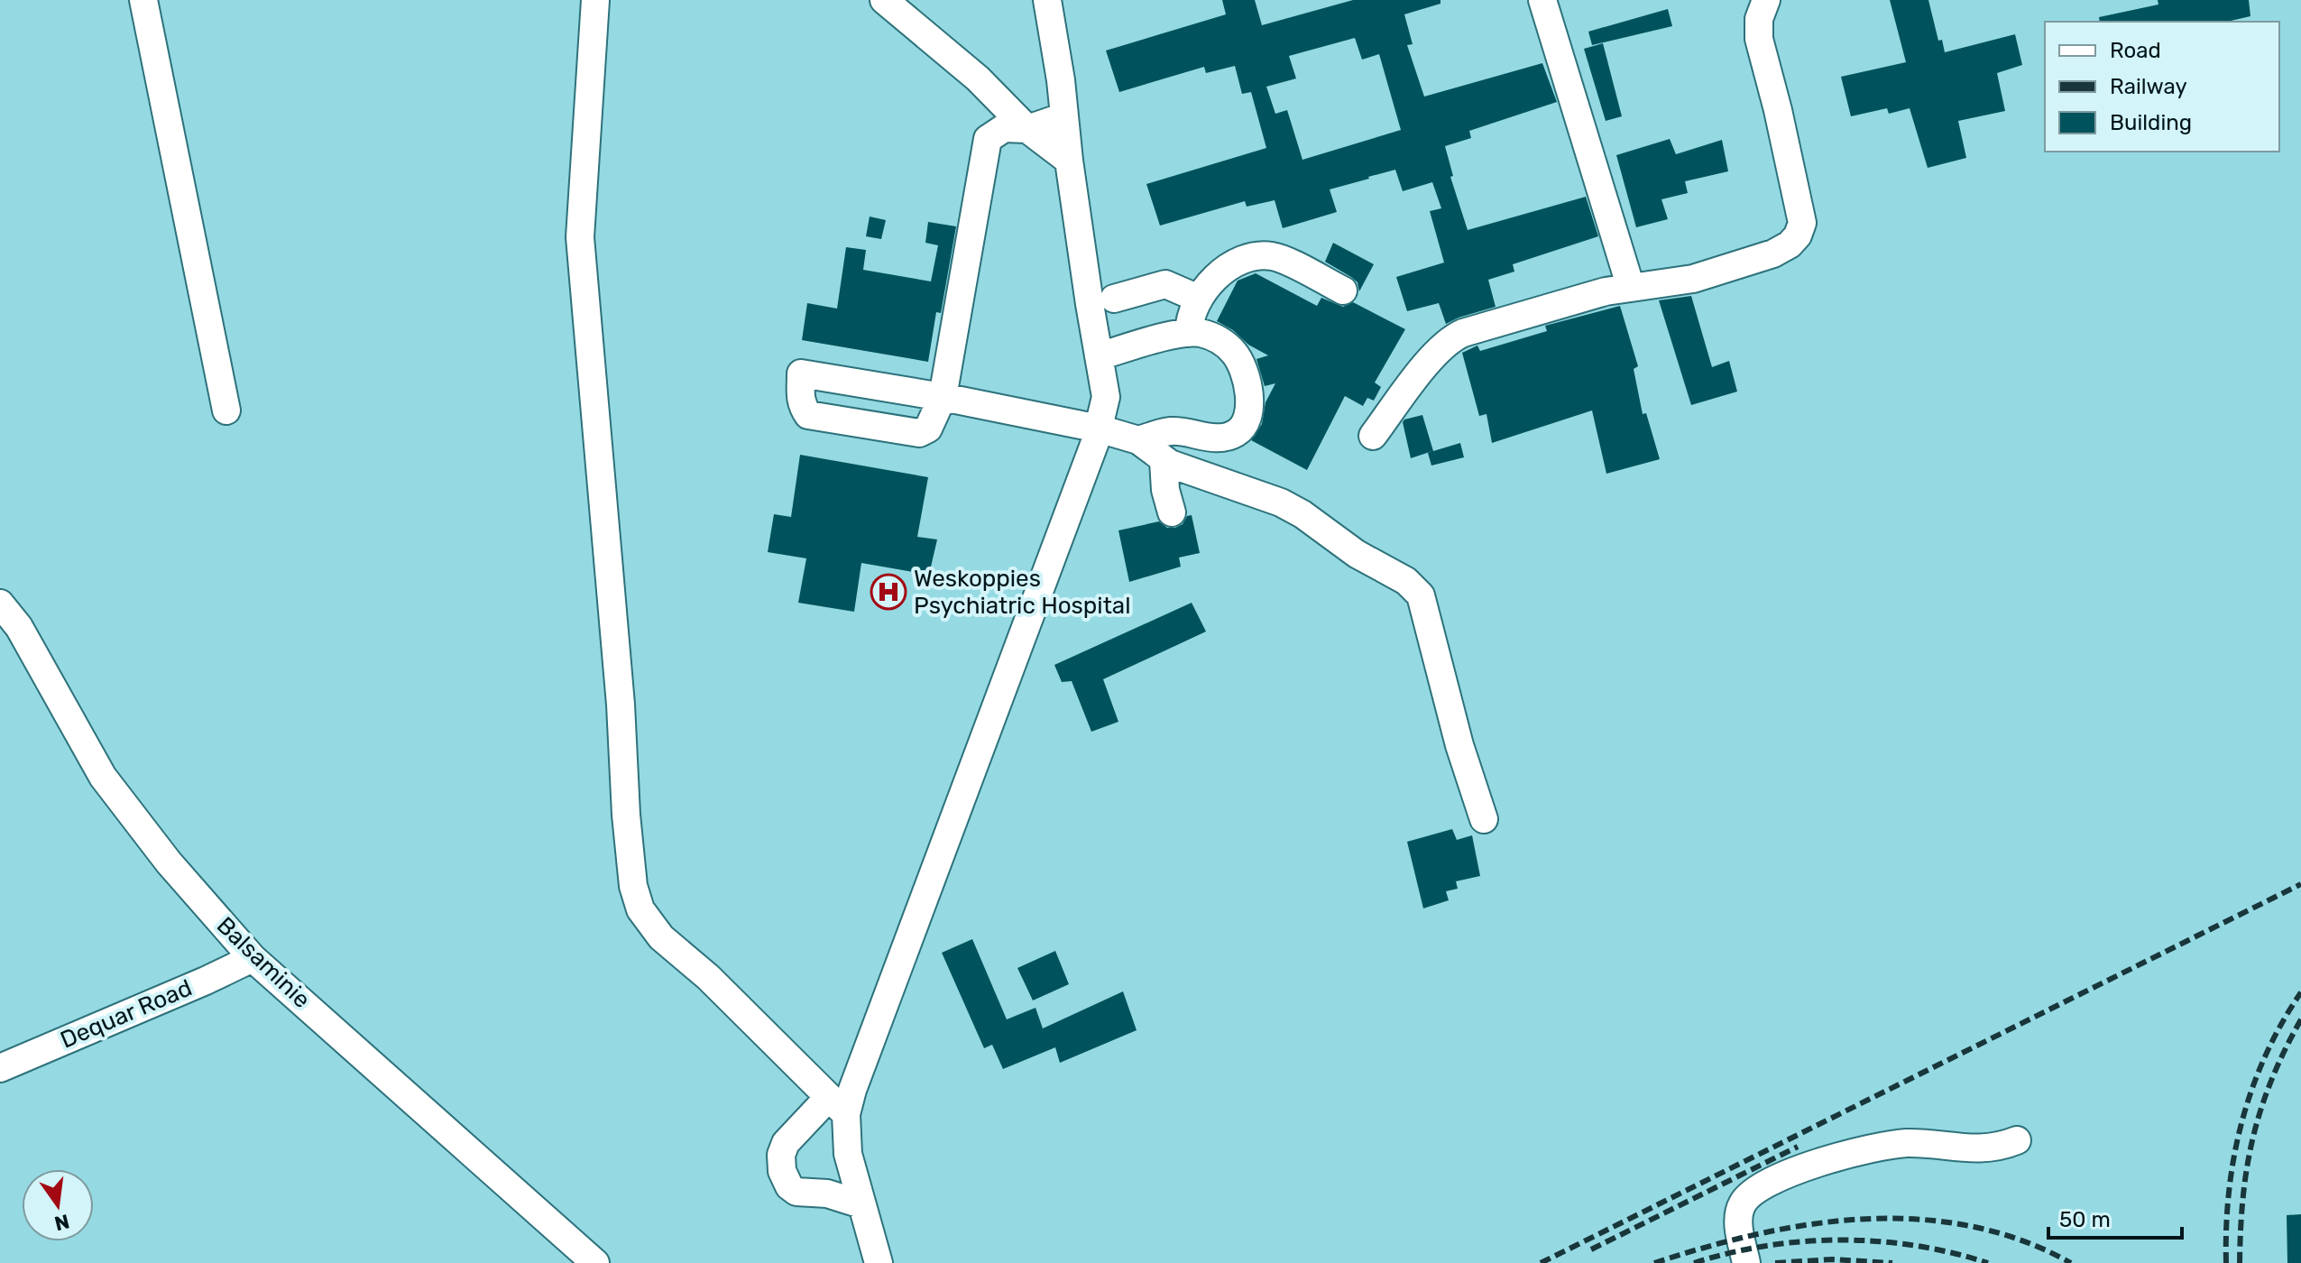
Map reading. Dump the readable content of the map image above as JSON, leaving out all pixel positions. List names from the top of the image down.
{
  "streets": {
    "street": ["Balsaminie", "Dequar Road"]
  },
  "crossings": [
    ["Balsaminie", "Dequar Road"]
  ],
  "places": {
    "hospital": ["Weskoppies Psychiatric Hospital"]
  },
  "legend": ["Road", "Railway", "Building"],
  "scale_bar": "50 m",
  "north": "bottom"
}
